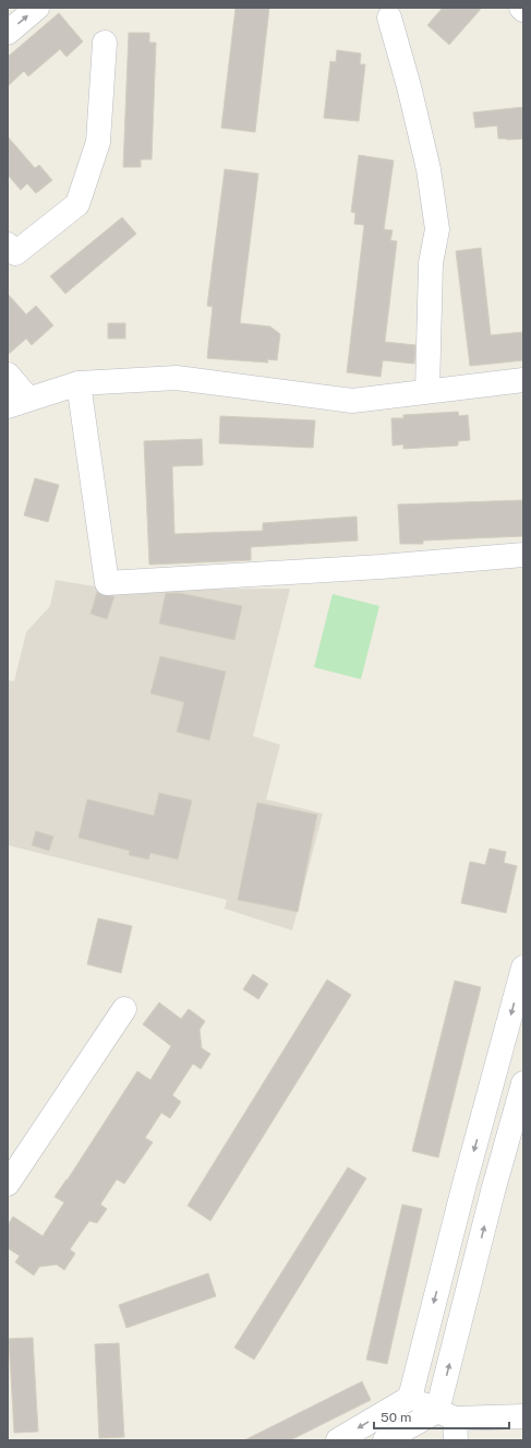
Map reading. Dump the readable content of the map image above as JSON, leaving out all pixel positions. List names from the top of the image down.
{
  "scale_bar": "50 m"
}
